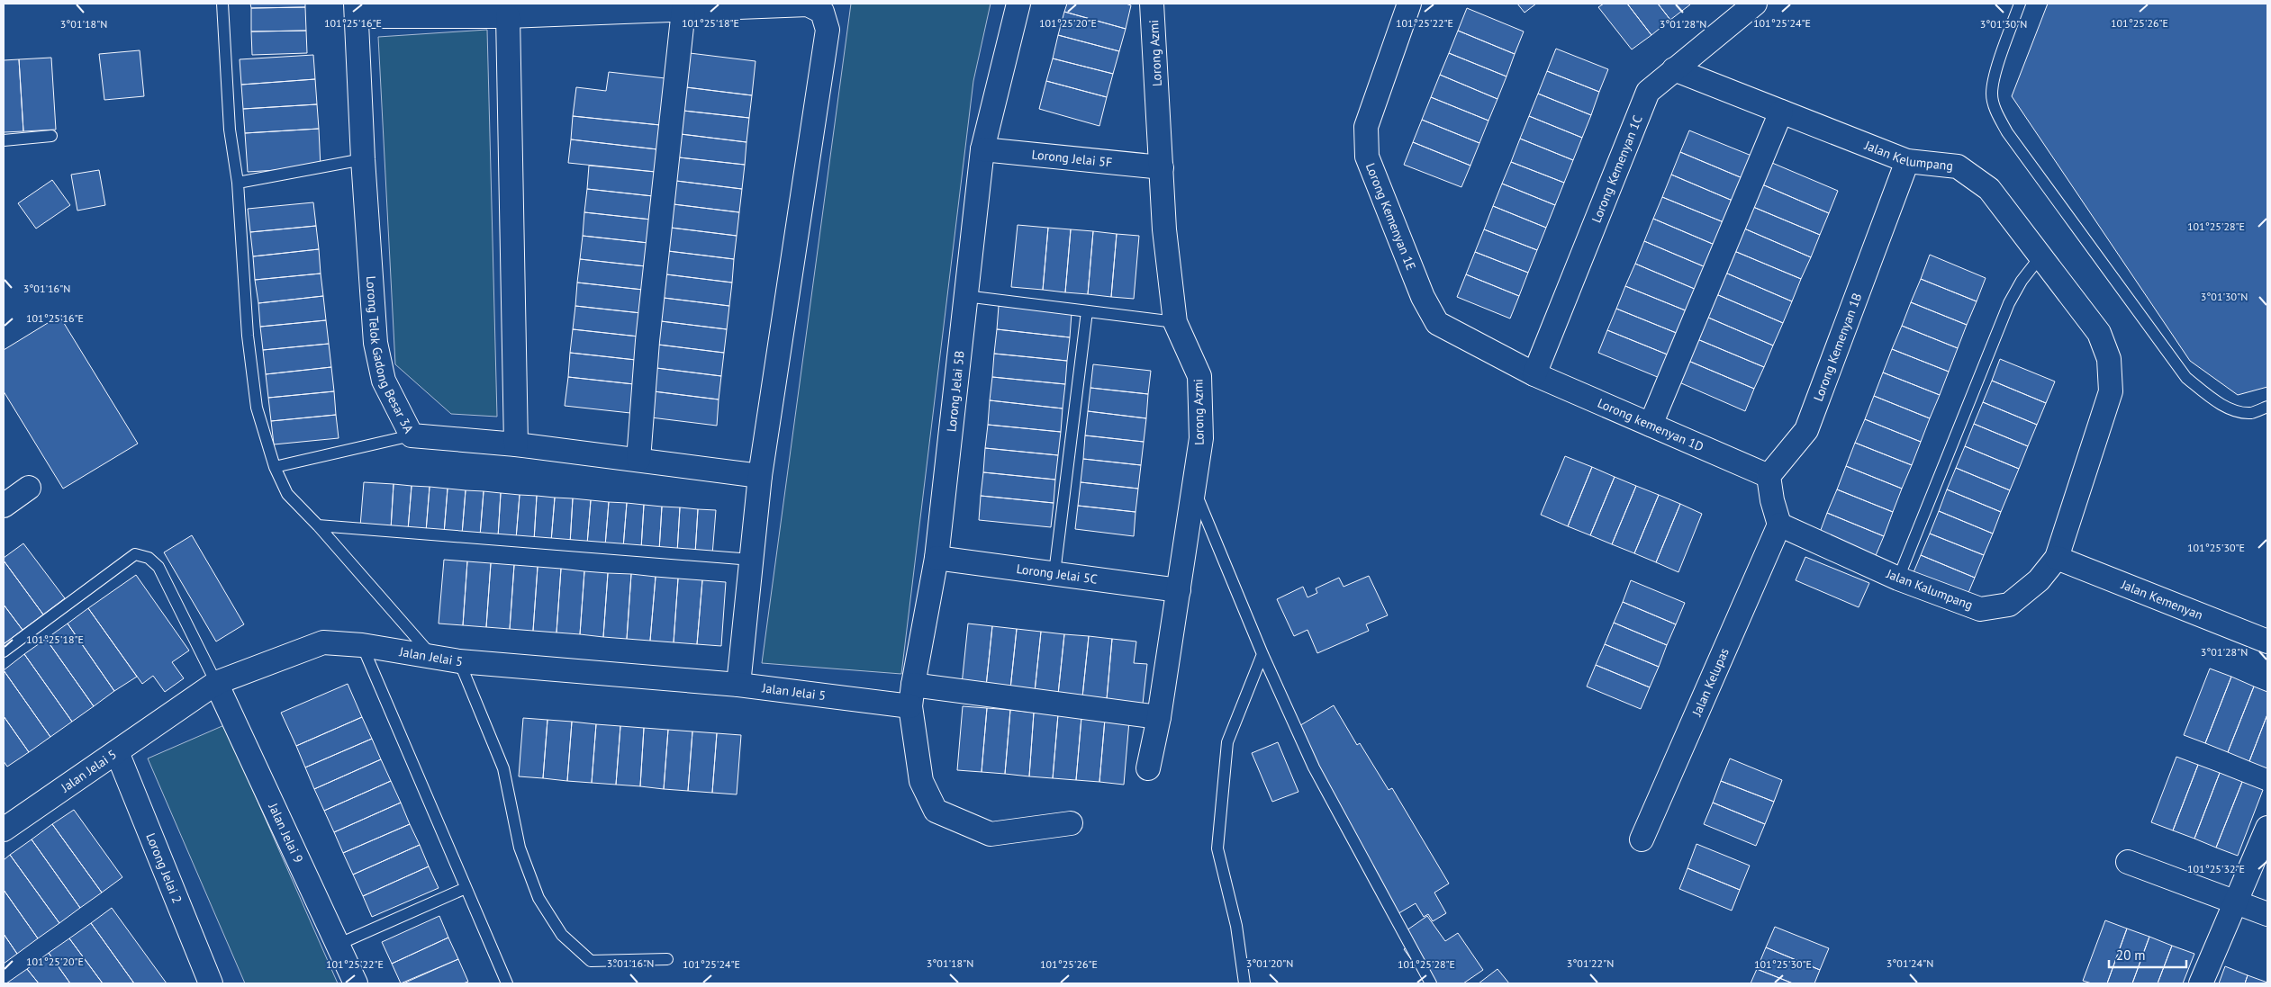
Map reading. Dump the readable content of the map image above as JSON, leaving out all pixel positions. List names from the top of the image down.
{
  "streets": {
    "street": [
      "Lorong Azmi",
      "Jalan Kelumpang",
      "Lorong Jelai 5F",
      "Lorong Kemenyan 1C",
      "Lorong Kemenyan 1E",
      "Lorong Kemenyan 1B",
      "Lorong Telok Gadong Besar 3A",
      "Lorong Jelai 5B",
      "Lorong kemenyan 1D",
      "Lorong Jelai 5C",
      "Jalan Kalumpang",
      "Jalan Kemenyan",
      "Jalan Jelai 5",
      "Jalan Kelupas",
      "Jalan Jelai 9",
      "Lorong Jelai 2"
    ]
  },
  "crossings": [
    ["Lorong Azmi", "Lorong Jelai 5F"],
    ["Lorong Azmi", "Lorong Jelai 5C"],
    ["Lorong Azmi", "Jalan Jelai 5"],
    ["Jalan Kelumpang", "Lorong Kemenyan 1C"],
    ["Jalan Kelumpang", "Lorong Kemenyan 1B"],
    ["Jalan Kelumpang", "Jalan Kalumpang"],
    ["Lorong Jelai 5F", "Lorong Jelai 5B"],
    ["Lorong Kemenyan 1C", "Lorong Kemenyan 1E"],
    ["Lorong Kemenyan 1C", "Lorong kemenyan 1D"],
    ["Lorong Kemenyan 1E", "Lorong kemenyan 1D"],
    ["Lorong Kemenyan 1B", "Lorong kemenyan 1D"],
    ["Lorong Jelai 5B", "Lorong Jelai 5C"],
    ["Lorong Jelai 5B", "Jalan Jelai 5"],
    ["Jalan Kalumpang", "Jalan Kemenyan"],
    ["Jalan Kalumpang", "Jalan Kelupas"],
    ["Jalan Jelai 5", "Jalan Jelai 9"],
    ["Jalan Jelai 5", "Lorong Jelai 2"]
  ],
  "scale_bar": "20 m",
  "coordinates": [
    "101°25'16\"E",
    "101°25'18\"E",
    "101°25'20\"E",
    "101°25'22\"E",
    "101°25'24\"E",
    "101°25'26\"E",
    "3°01'18\"N",
    "3°01'28\"N",
    "3°01'30\"N",
    "101°25'28\"E",
    "3°01'16\"N",
    "101°25'30\"E",
    "101°25'32\"E",
    "3°01'20\"N",
    "3°01'22\"N",
    "3°01'24\"N"
  ]
}
